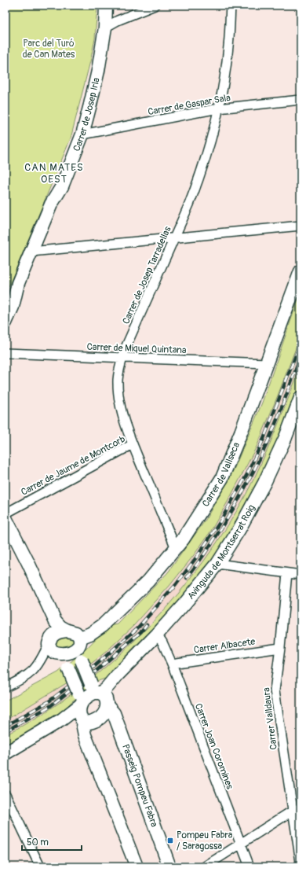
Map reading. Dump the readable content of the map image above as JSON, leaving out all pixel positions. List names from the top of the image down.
{
  "streets": {
    "street": [
      "Carrer de Gaspar Sala",
      "Carrer de Josep Irla",
      "Carrer de Josep Tarradellas",
      "Carrer de Miquel Quintana",
      "Carrer de Jaume de Montcorb",
      "Carrer de Vallseca",
      "Avinguda de Montserrat Roig",
      "Carrer Albacete",
      "Carrer Valldaura",
      "Carrer Joan Coromines",
      "Passeig Pompeu Fabra"
    ]
  },
  "crossings": [
    ["Carrer de Gaspar Sala", "Carrer de Josep Irla"],
    ["Carrer de Gaspar Sala", "Carrer de Josep Tarradellas"],
    ["Carrer de Josep Tarradellas", "Carrer de Miquel Quintana"],
    ["Carrer de Josep Tarradellas", "Carrer de Jaume de Montcorb"],
    ["Carrer de Josep Tarradellas", "Carrer de Vallseca"],
    ["Carrer de Miquel Quintana", "Carrer de Vallseca"],
    ["Avinguda de Montserrat Roig", "Carrer Joan Coromines"],
    ["Avinguda de Montserrat Roig", "Passeig Pompeu Fabra"],
    ["Carrer Albacete", "Carrer Valldaura"],
    ["Carrer Albacete", "Carrer Joan Coromines"]
  ],
  "districts": ["CAN MATES OEST"],
  "parks": ["Parc del Turó de Can Mates"],
  "places": {
    "transit": ["Pompeu Fabra / Saragossa"]
  },
  "scale_bar": "50 m"
}
